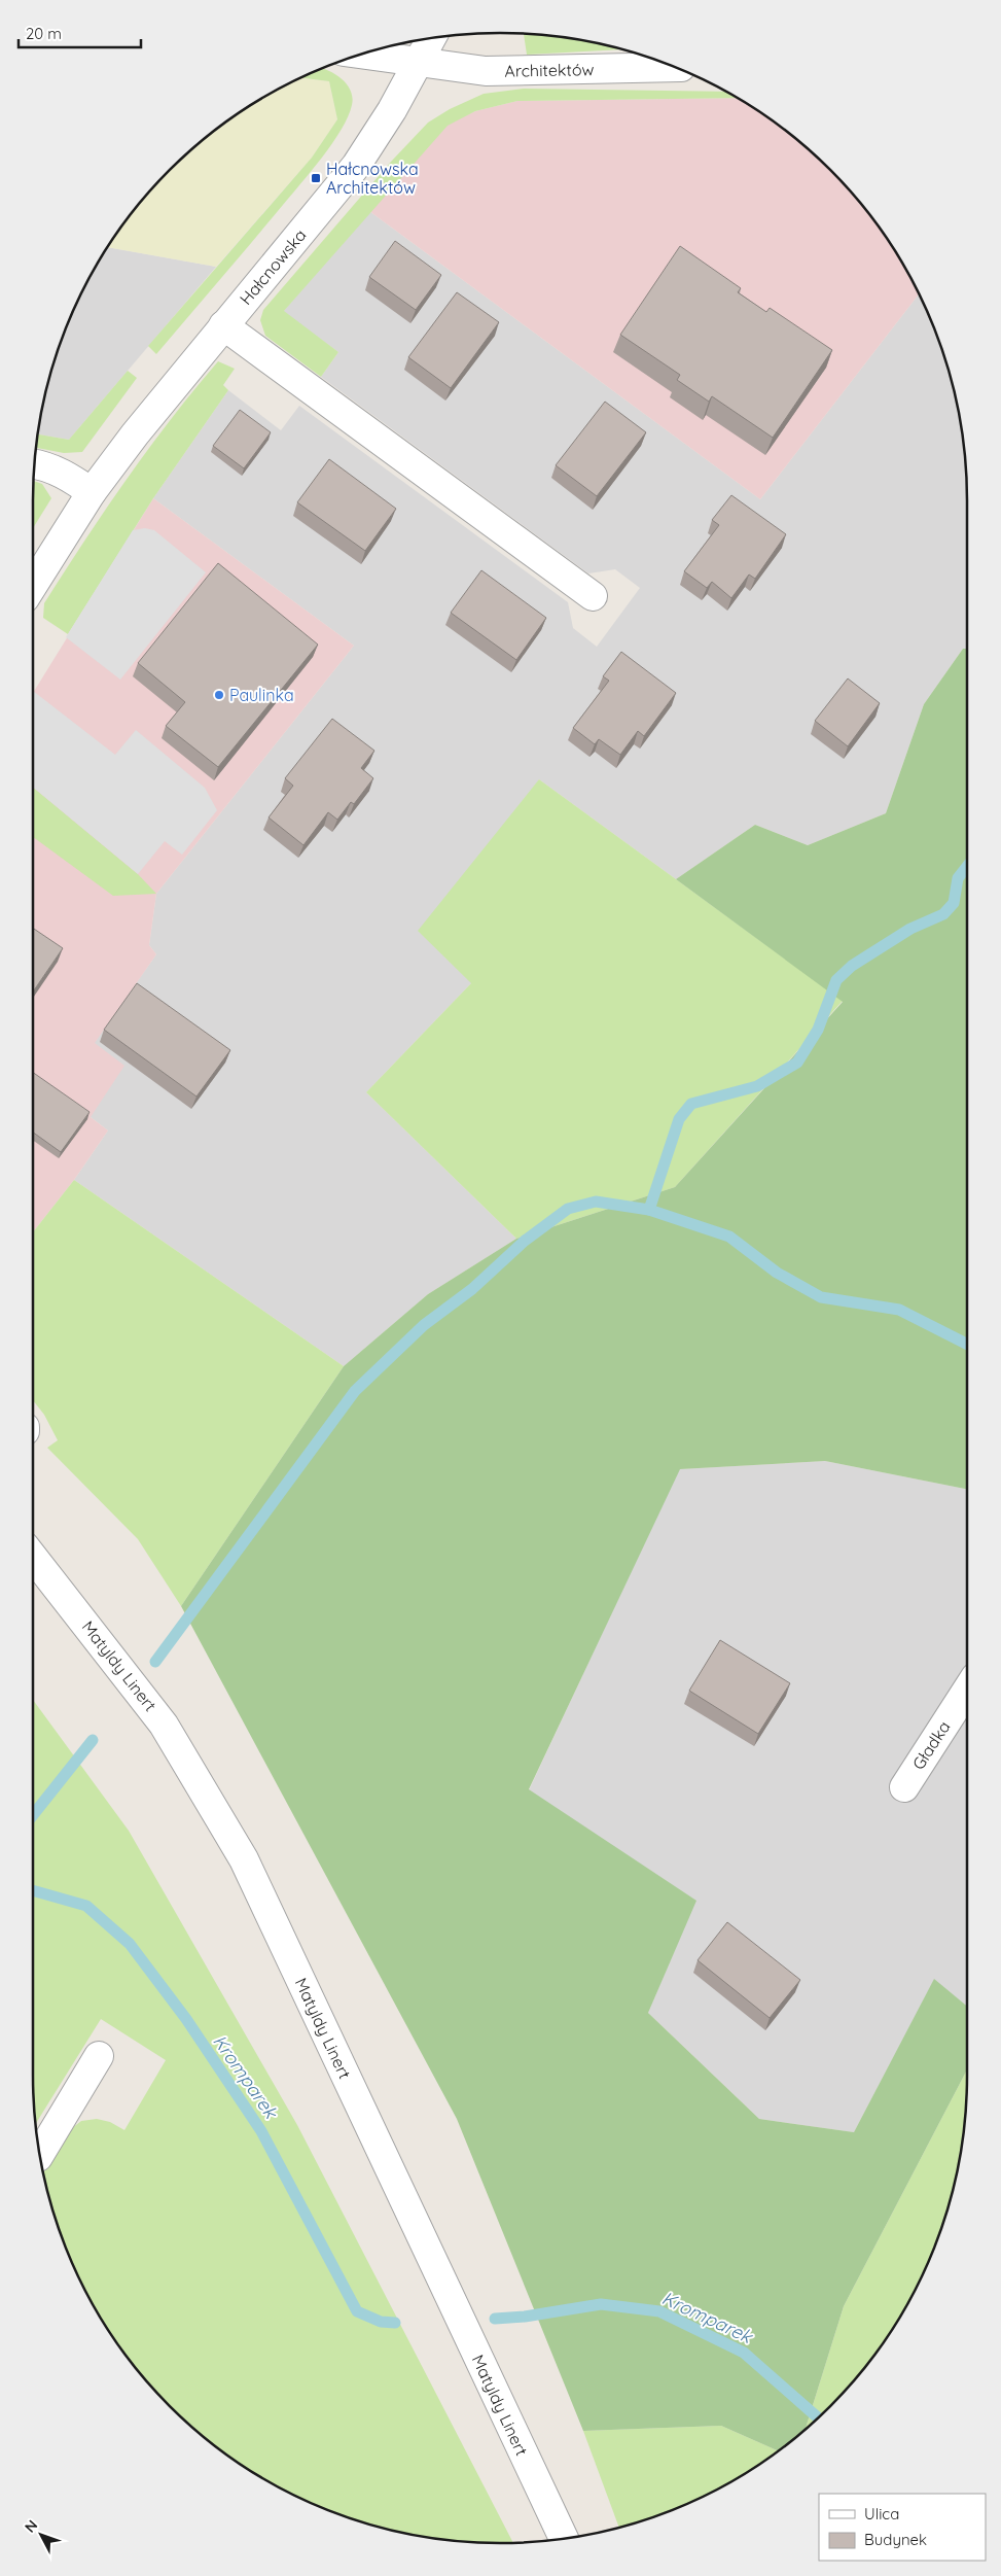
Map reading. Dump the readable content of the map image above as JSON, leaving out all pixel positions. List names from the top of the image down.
{
  "streets": {
    "street": [
      "Architektów",
      "Hałcnowska",
      "Matyldy Linert",
      "Gładka"
    ]
  },
  "crossings": [
    ["Architektów", "Hałcnowska"]
  ],
  "water": ["Kromparek"],
  "places": {
    "transit": ["Hałcnowska Architektów"],
    "other": ["Paulinka"]
  },
  "legend": ["Ulica", "Budynek"],
  "scale_bar": "20 m",
  "north": "top left"
}
